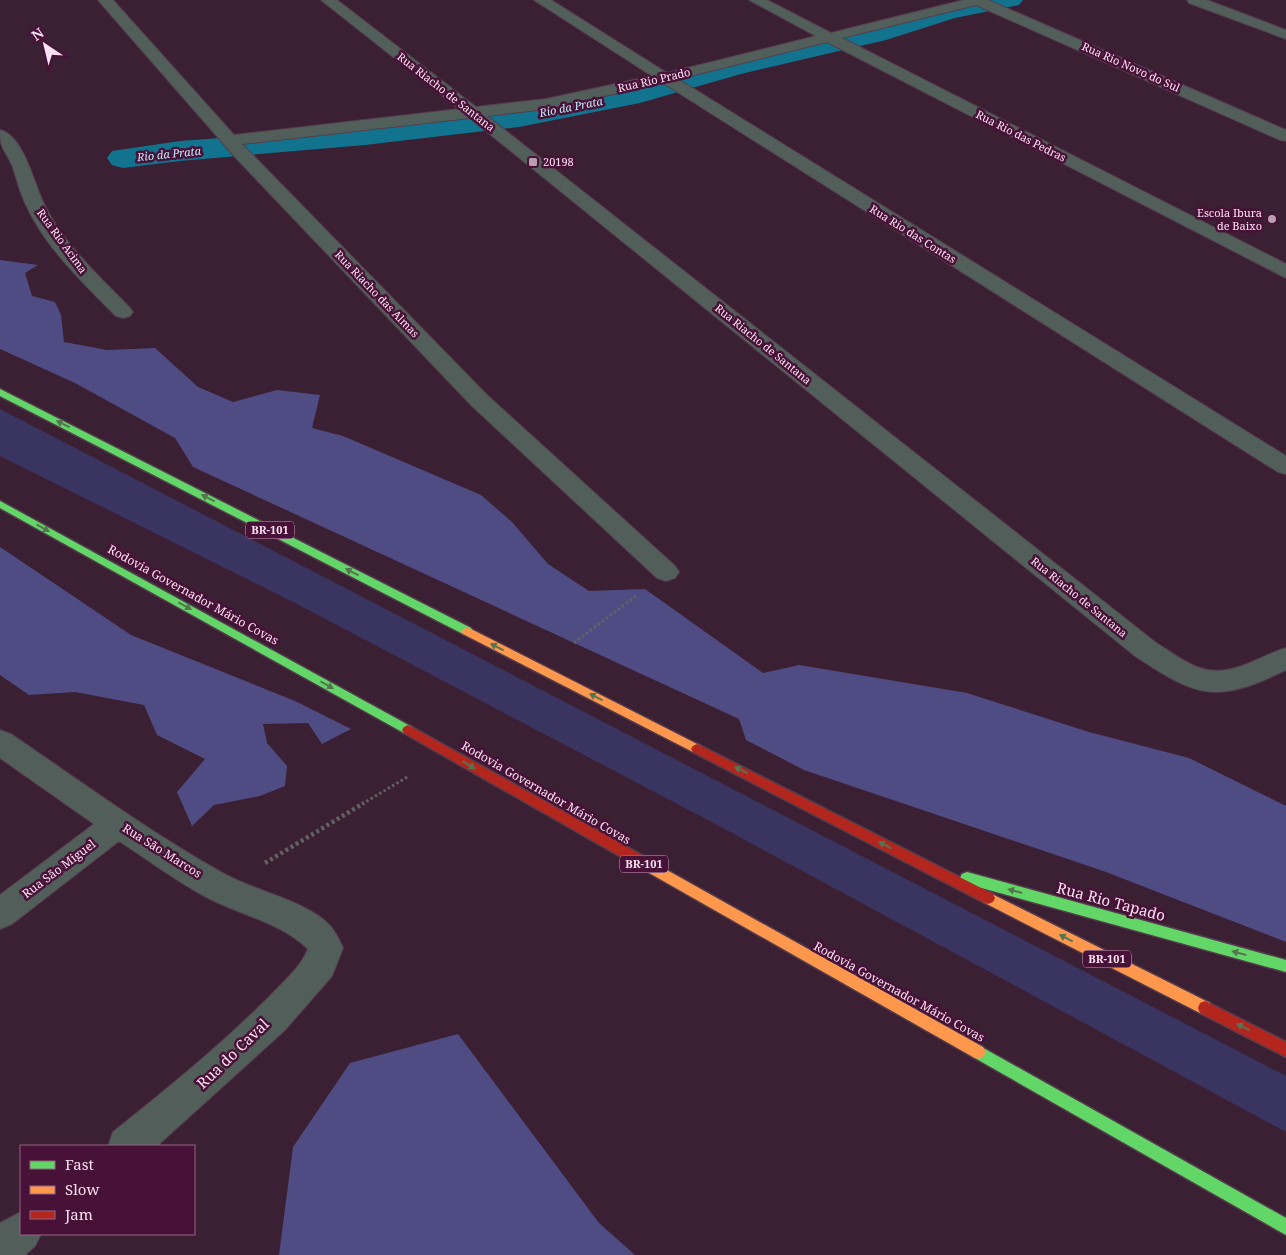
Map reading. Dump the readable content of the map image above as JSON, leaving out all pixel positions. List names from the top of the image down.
{
  "streets": {
    "main road": ["BR-101", "Rodovia Governador Mário Covas", "Rua Rio Tapado"],
    "street": [
      "Rua Rio Novo do Sul",
      "Rua Rio Prado",
      "Rua Riacho de Santana",
      "Rua Rio das Pedras",
      "Rua Rio das Contas",
      "Rua Rio Acima",
      "Rua Riacho das Almas",
      "Rua São Marcos",
      "Rua São Miguel",
      "Rua do Caval"
    ]
  },
  "crossings": [
    ["Rua Rio Novo do Sul", "Rua Rio Prado"],
    ["Rua Rio Prado", "Rua Riacho de Santana"],
    ["Rua Rio Prado", "Rua Rio das Pedras"],
    ["Rua Rio Prado", "Rua Rio das Contas"],
    ["Rua Rio Prado", "Rua Riacho das Almas"],
    ["BR-101", "Rua Rio Tapado"],
    ["Rua São Marcos", "Rua São Miguel"],
    ["Rua São Marcos", "Rua do Caval"]
  ],
  "one_way": ["Rodovia Governador Mário Covas"],
  "water": ["Rio da Prata"],
  "places": {
    "transit": ["20198"],
    "other": ["Escola Ibura de Baixo"]
  },
  "legend": ["Fast", "Slow", "Jam"],
  "north": "top left"
}
